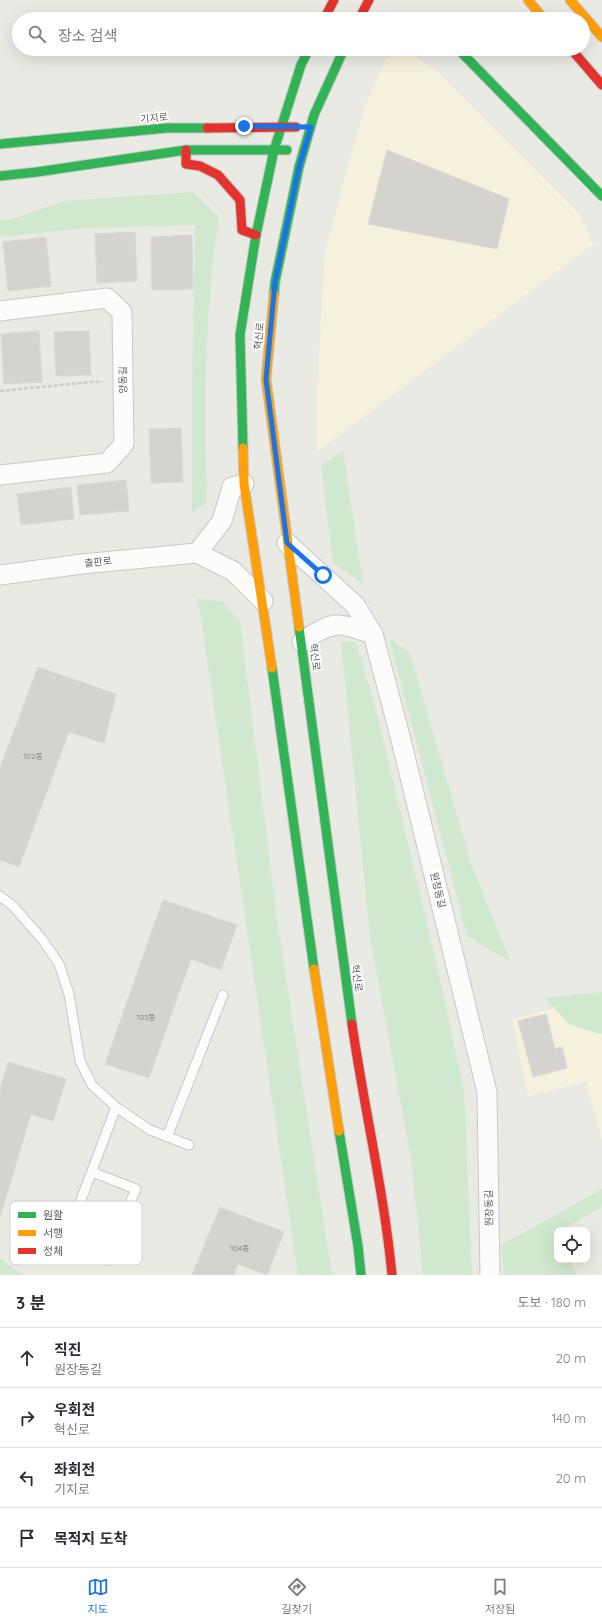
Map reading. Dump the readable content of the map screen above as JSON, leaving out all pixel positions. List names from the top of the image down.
{
  "streets": {
    "main road": ["기지로", "혁신로"],
    "street": ["양동길", "출판로", "원장동길"]
  },
  "crossings": [
    ["기지로", "혁신로"],
    ["혁신로", "원장동길"]
  ],
  "house_numbers": ["102동", "103동", "104동"],
  "legend": ["원활", "서행", "정체"],
  "page": {
    "search": "장소 검색",
    "heading": ["3 분", "도보 · 180 m"],
    "list": [
      ["직진", "원장동길", "20 m"],
      ["우회전", "혁신로", "140 m"],
      ["좌회전", "기지로", "20 m"],
      "목적지 도착"
    ],
    "nav": ["지도", "길찾기", "저장됨"]
  }
}
